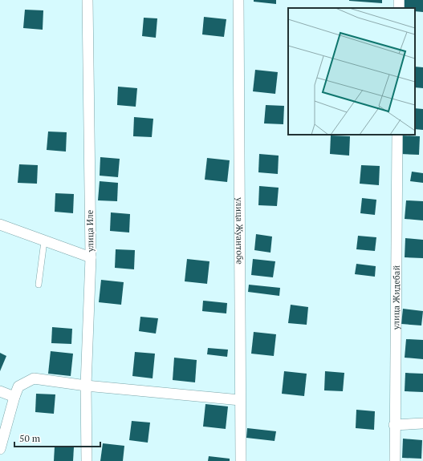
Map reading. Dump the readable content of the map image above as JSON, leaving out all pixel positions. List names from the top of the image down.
{
  "streets": {
    "street": ["улица Иле", "улица Жуантобе", "улица Жидебай"]
  },
  "scale_bar": "50 m"
}
